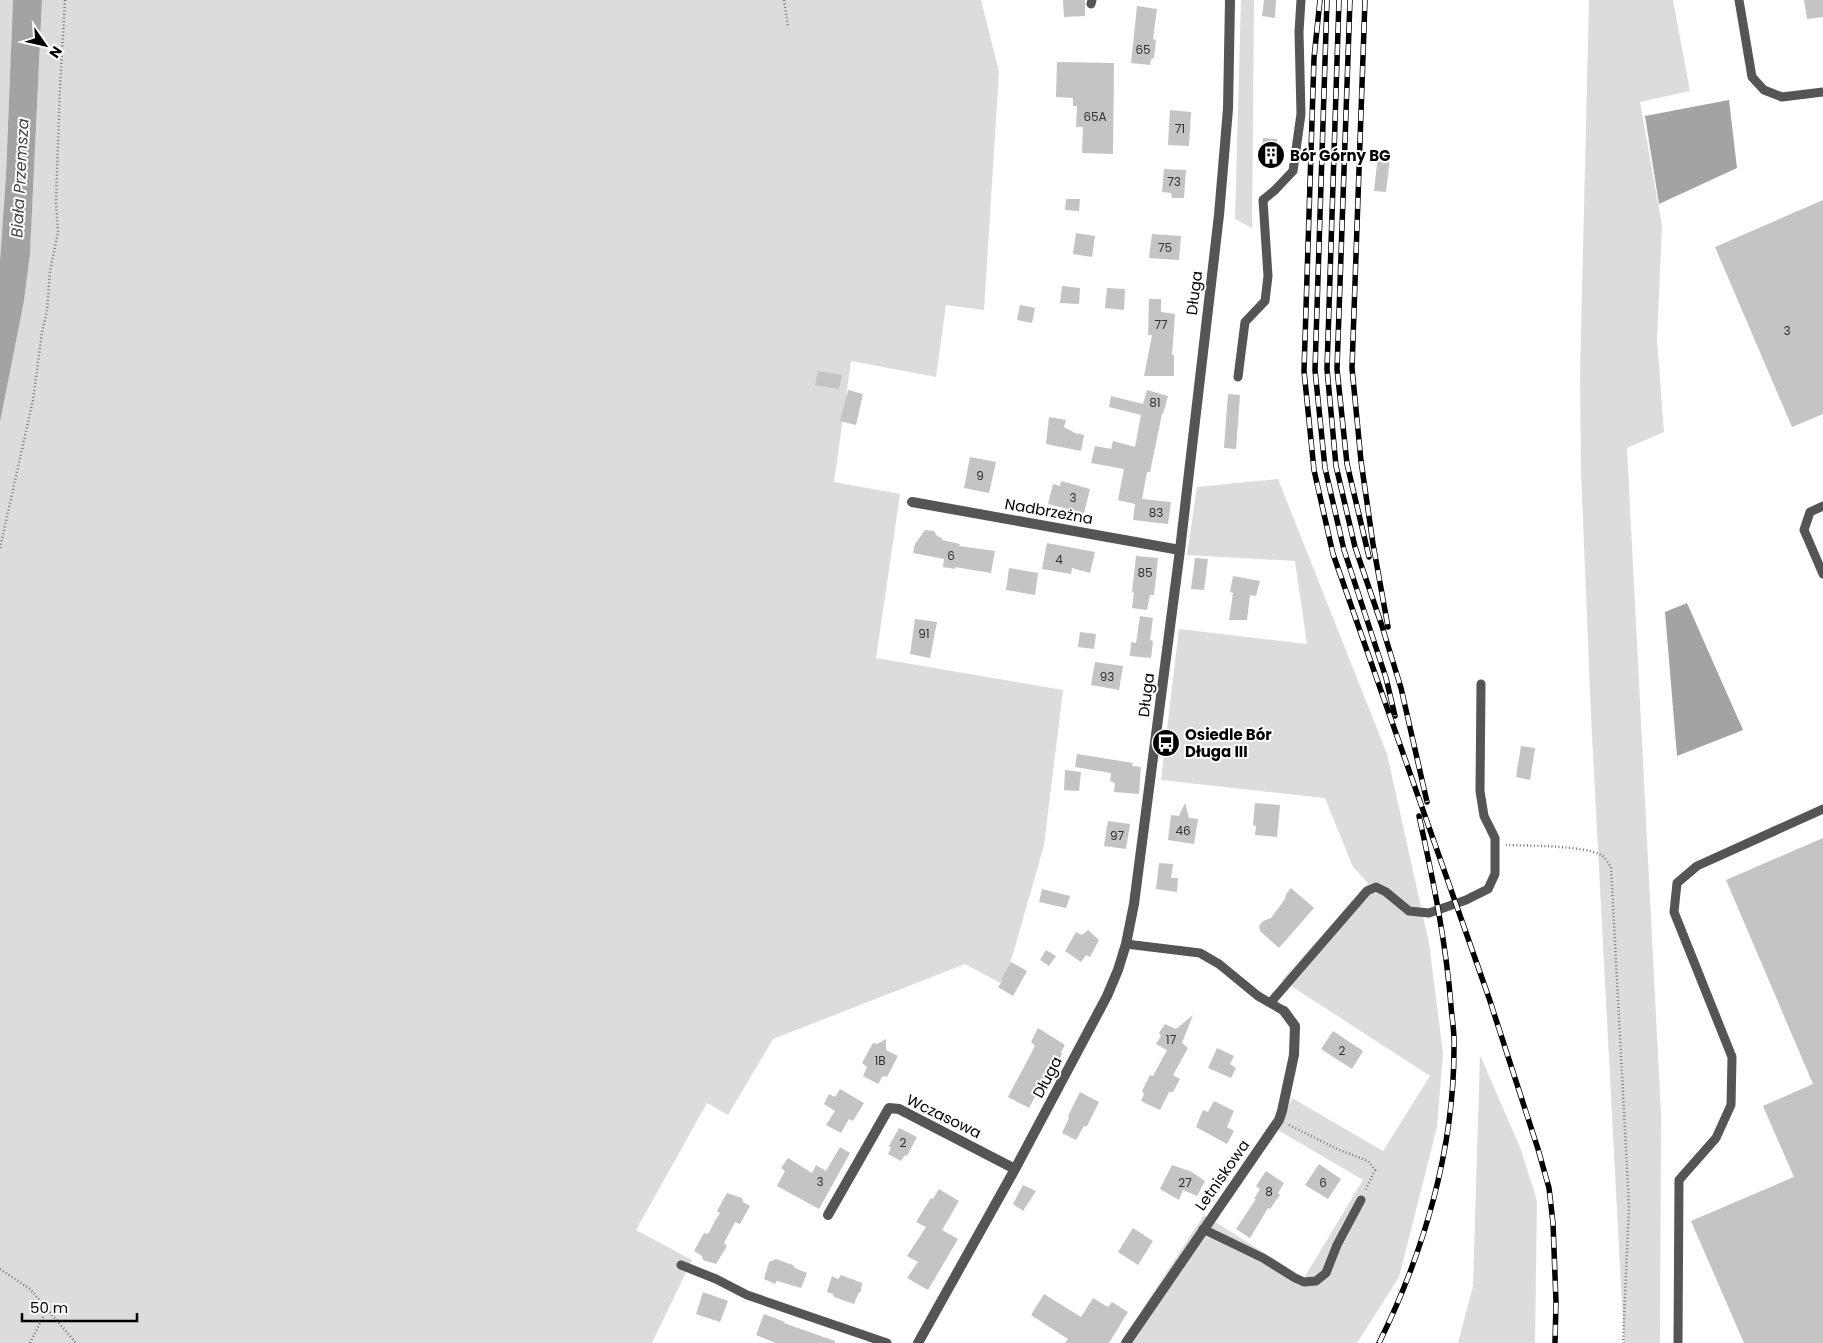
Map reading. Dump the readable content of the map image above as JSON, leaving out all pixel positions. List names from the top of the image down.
{
  "streets": {
    "street": [
      "Długa",
      "Nadbrzeżna",
      "Wczasowa",
      "Letniskowa"
    ]
  },
  "crossings": [
    ["Długa", "Nadbrzeżna"],
    ["Długa", "Wczasowa"]
  ],
  "water": ["Biała Przemsza"],
  "places": {
    "building": ["Bór Górny BG"],
    "bus stop": ["Osiedle Bór Długa III"]
  },
  "house_numbers": [
    "65",
    "65A",
    "71",
    "73",
    "75",
    "77",
    "3",
    "81",
    "9",
    "3",
    "83",
    "6",
    "4",
    "85",
    "91",
    "93",
    "46",
    "97",
    "17",
    "2",
    "1B",
    "2",
    "3",
    "27",
    "6",
    "8"
  ],
  "scale_bar": "50 m",
  "north": "bottom right"
}
